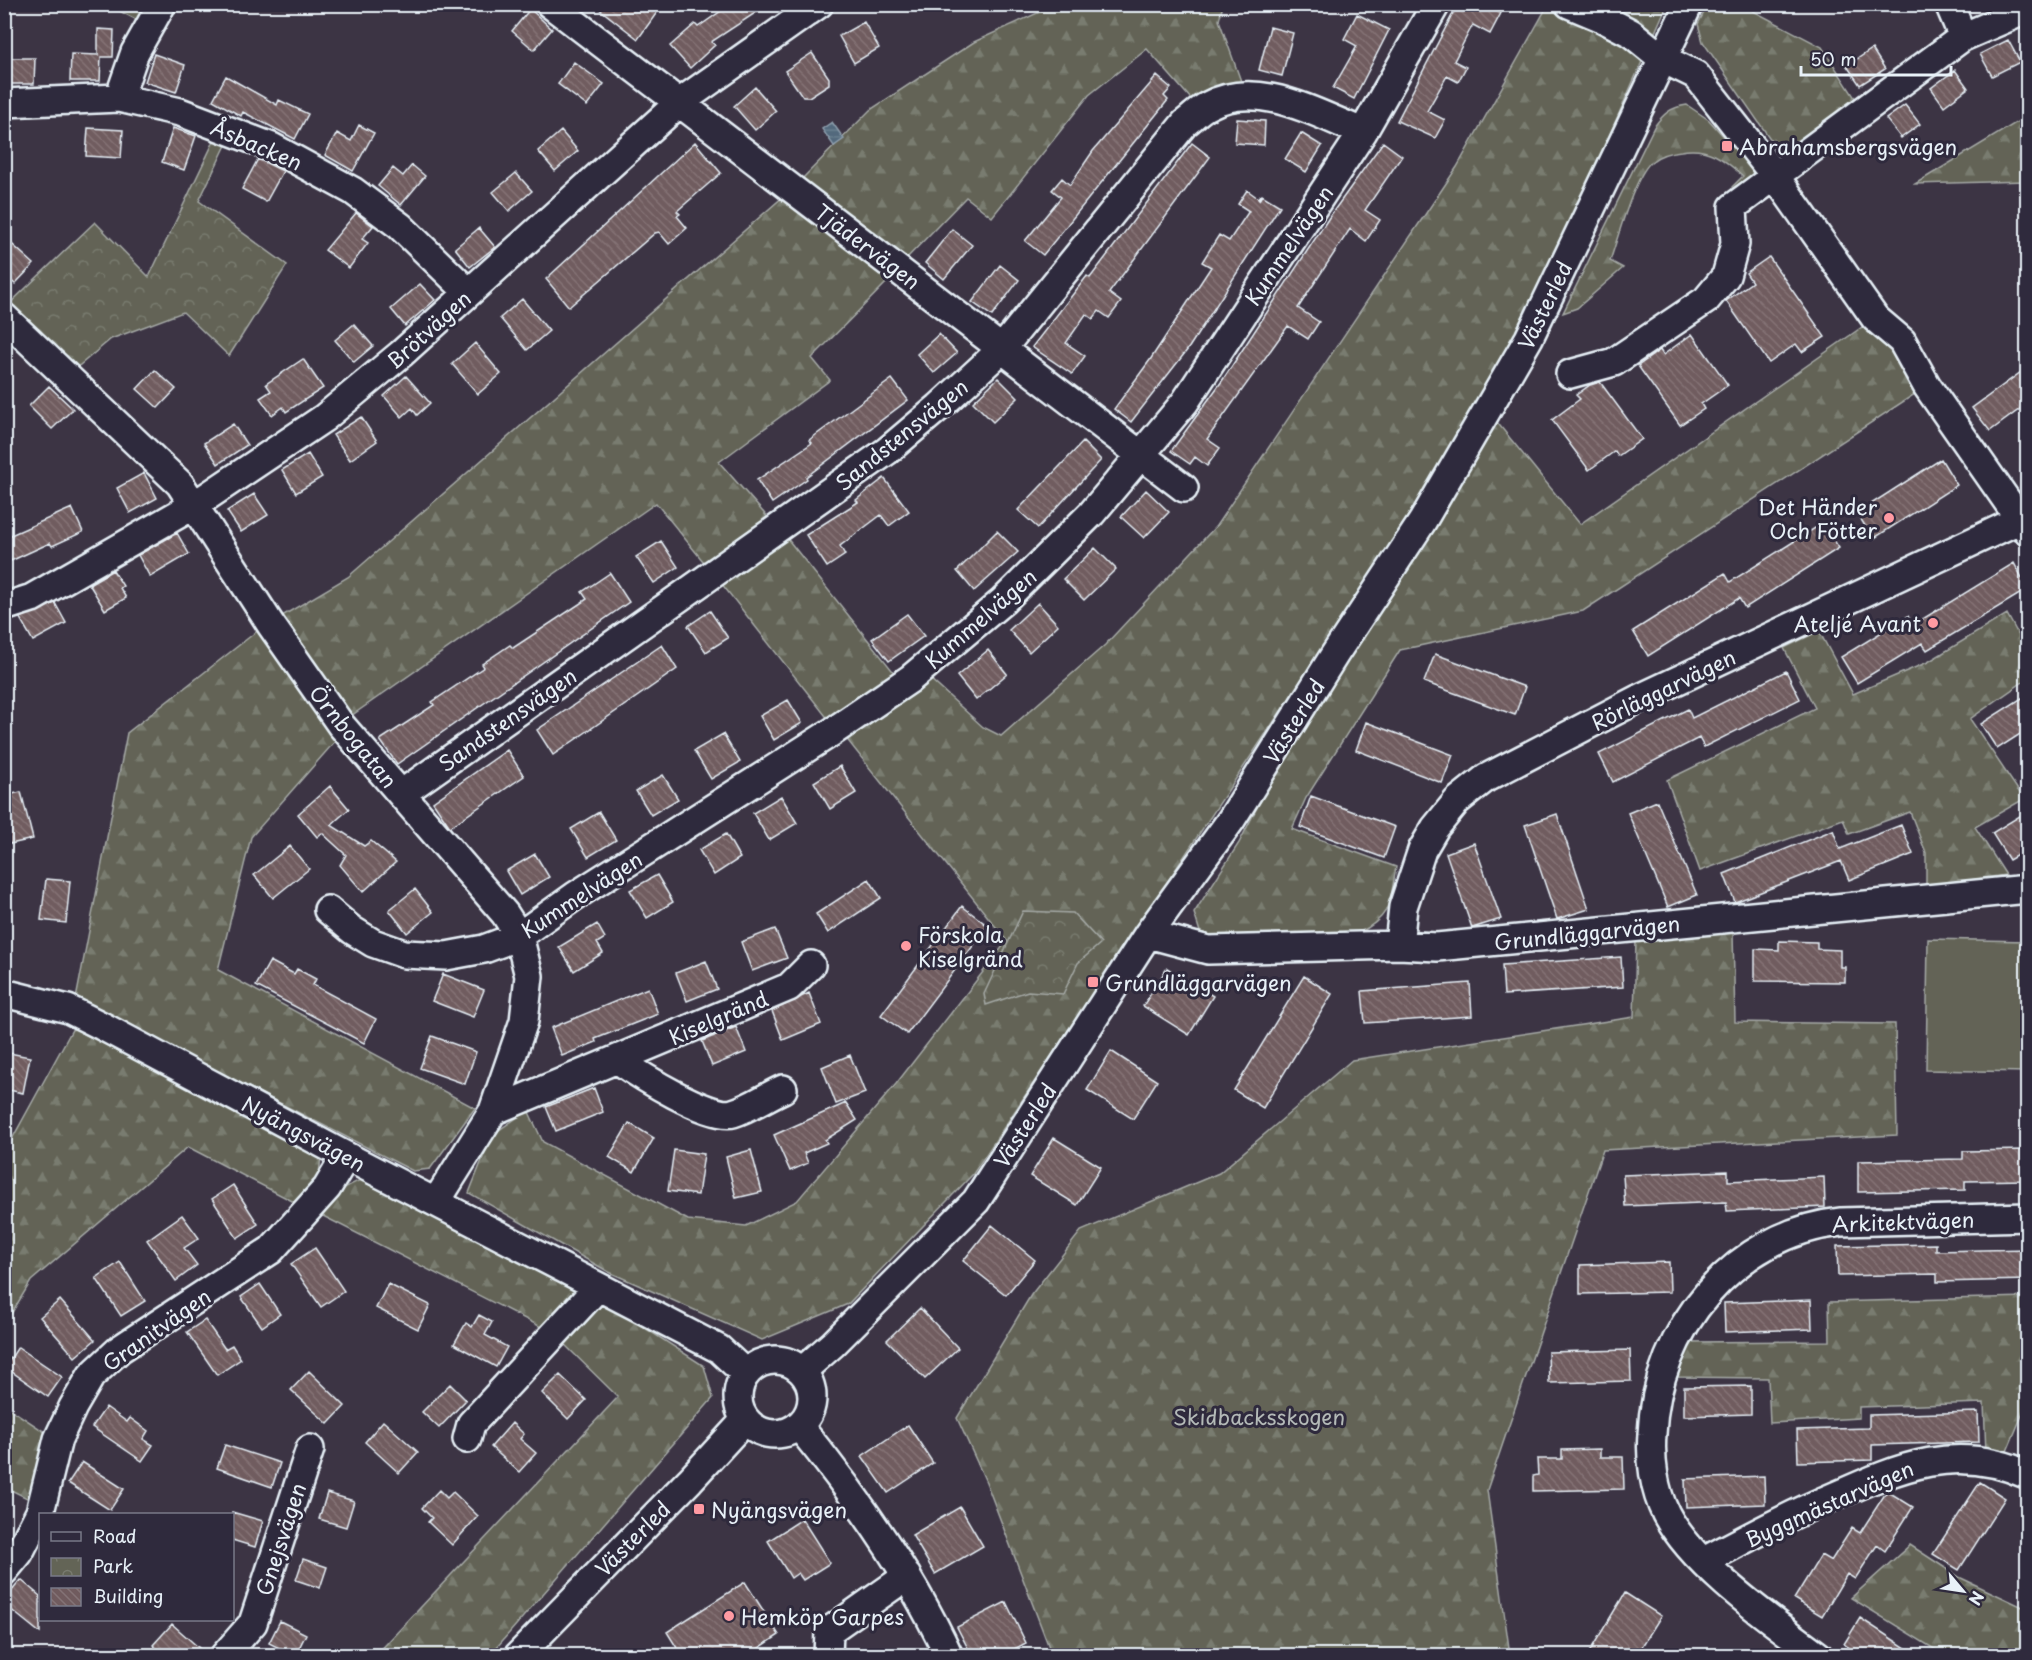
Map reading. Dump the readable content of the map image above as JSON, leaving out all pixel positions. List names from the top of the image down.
{
  "streets": {
    "street": [
      "Åsbacken",
      "Kummelvägen",
      "Tjädervägen",
      "Västerled",
      "Brötvägen",
      "Sandstensvägen",
      "Rörläggarvägen",
      "Örnbogatan",
      "Grundläggarvägen",
      "Kiselgränd",
      "Nyängsvägen",
      "Arkitektvägen",
      "Granitvägen",
      "Byggmästarvägen",
      "Gnejsvägen"
    ]
  },
  "crossings": [
    ["Åsbacken", "Brötvägen"],
    ["Kummelvägen", "Tjädervägen"],
    ["Kummelvägen", "Sandstensvägen"],
    ["Kummelvägen", "Örnbogatan"],
    ["Tjädervägen", "Brötvägen"],
    ["Tjädervägen", "Sandstensvägen"],
    ["Västerled", "Grundläggarvägen"],
    ["Västerled", "Nyängsvägen"],
    ["Brötvägen", "Örnbogatan"],
    ["Sandstensvägen", "Örnbogatan"],
    ["Rörläggarvägen", "Grundläggarvägen"],
    ["Örnbogatan", "Kiselgränd"],
    ["Örnbogatan", "Nyängsvägen"],
    ["Nyängsvägen", "Granitvägen"],
    ["Arkitektvägen", "Byggmästarvägen"]
  ],
  "parks": ["Skidbacksskogen"],
  "places": {
    "transit": ["Abrahamsbergsvägen", "Grundläggarvägen", "Nyängsvägen"],
    "other": [
      "Det Händer Och Fötter",
      "Ateljé Avant",
      "Förskola Kiselgränd",
      "Hemköp Garpes"
    ]
  },
  "legend": ["Road", "Park", "Building"],
  "scale_bar": "50 m",
  "north": "bottom right"
}
